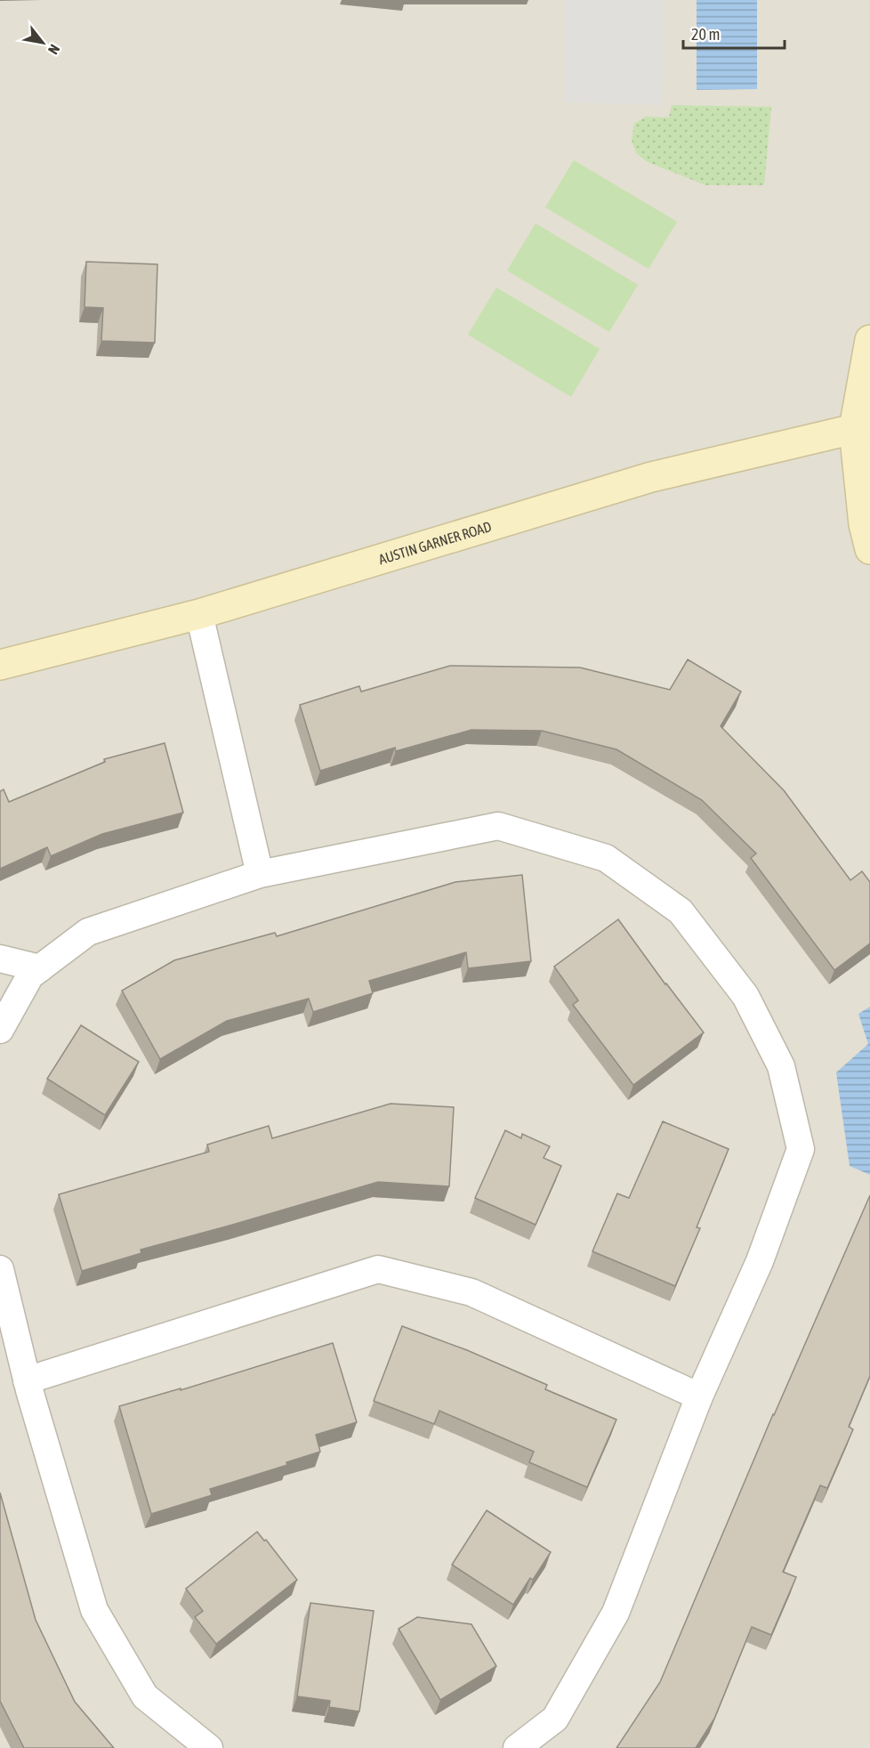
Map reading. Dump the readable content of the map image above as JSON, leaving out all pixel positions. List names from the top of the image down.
{
  "streets": {
    "street": ["AUSTIN GARNER ROAD"]
  },
  "scale_bar": "20 m",
  "north": "bottom right"
}
